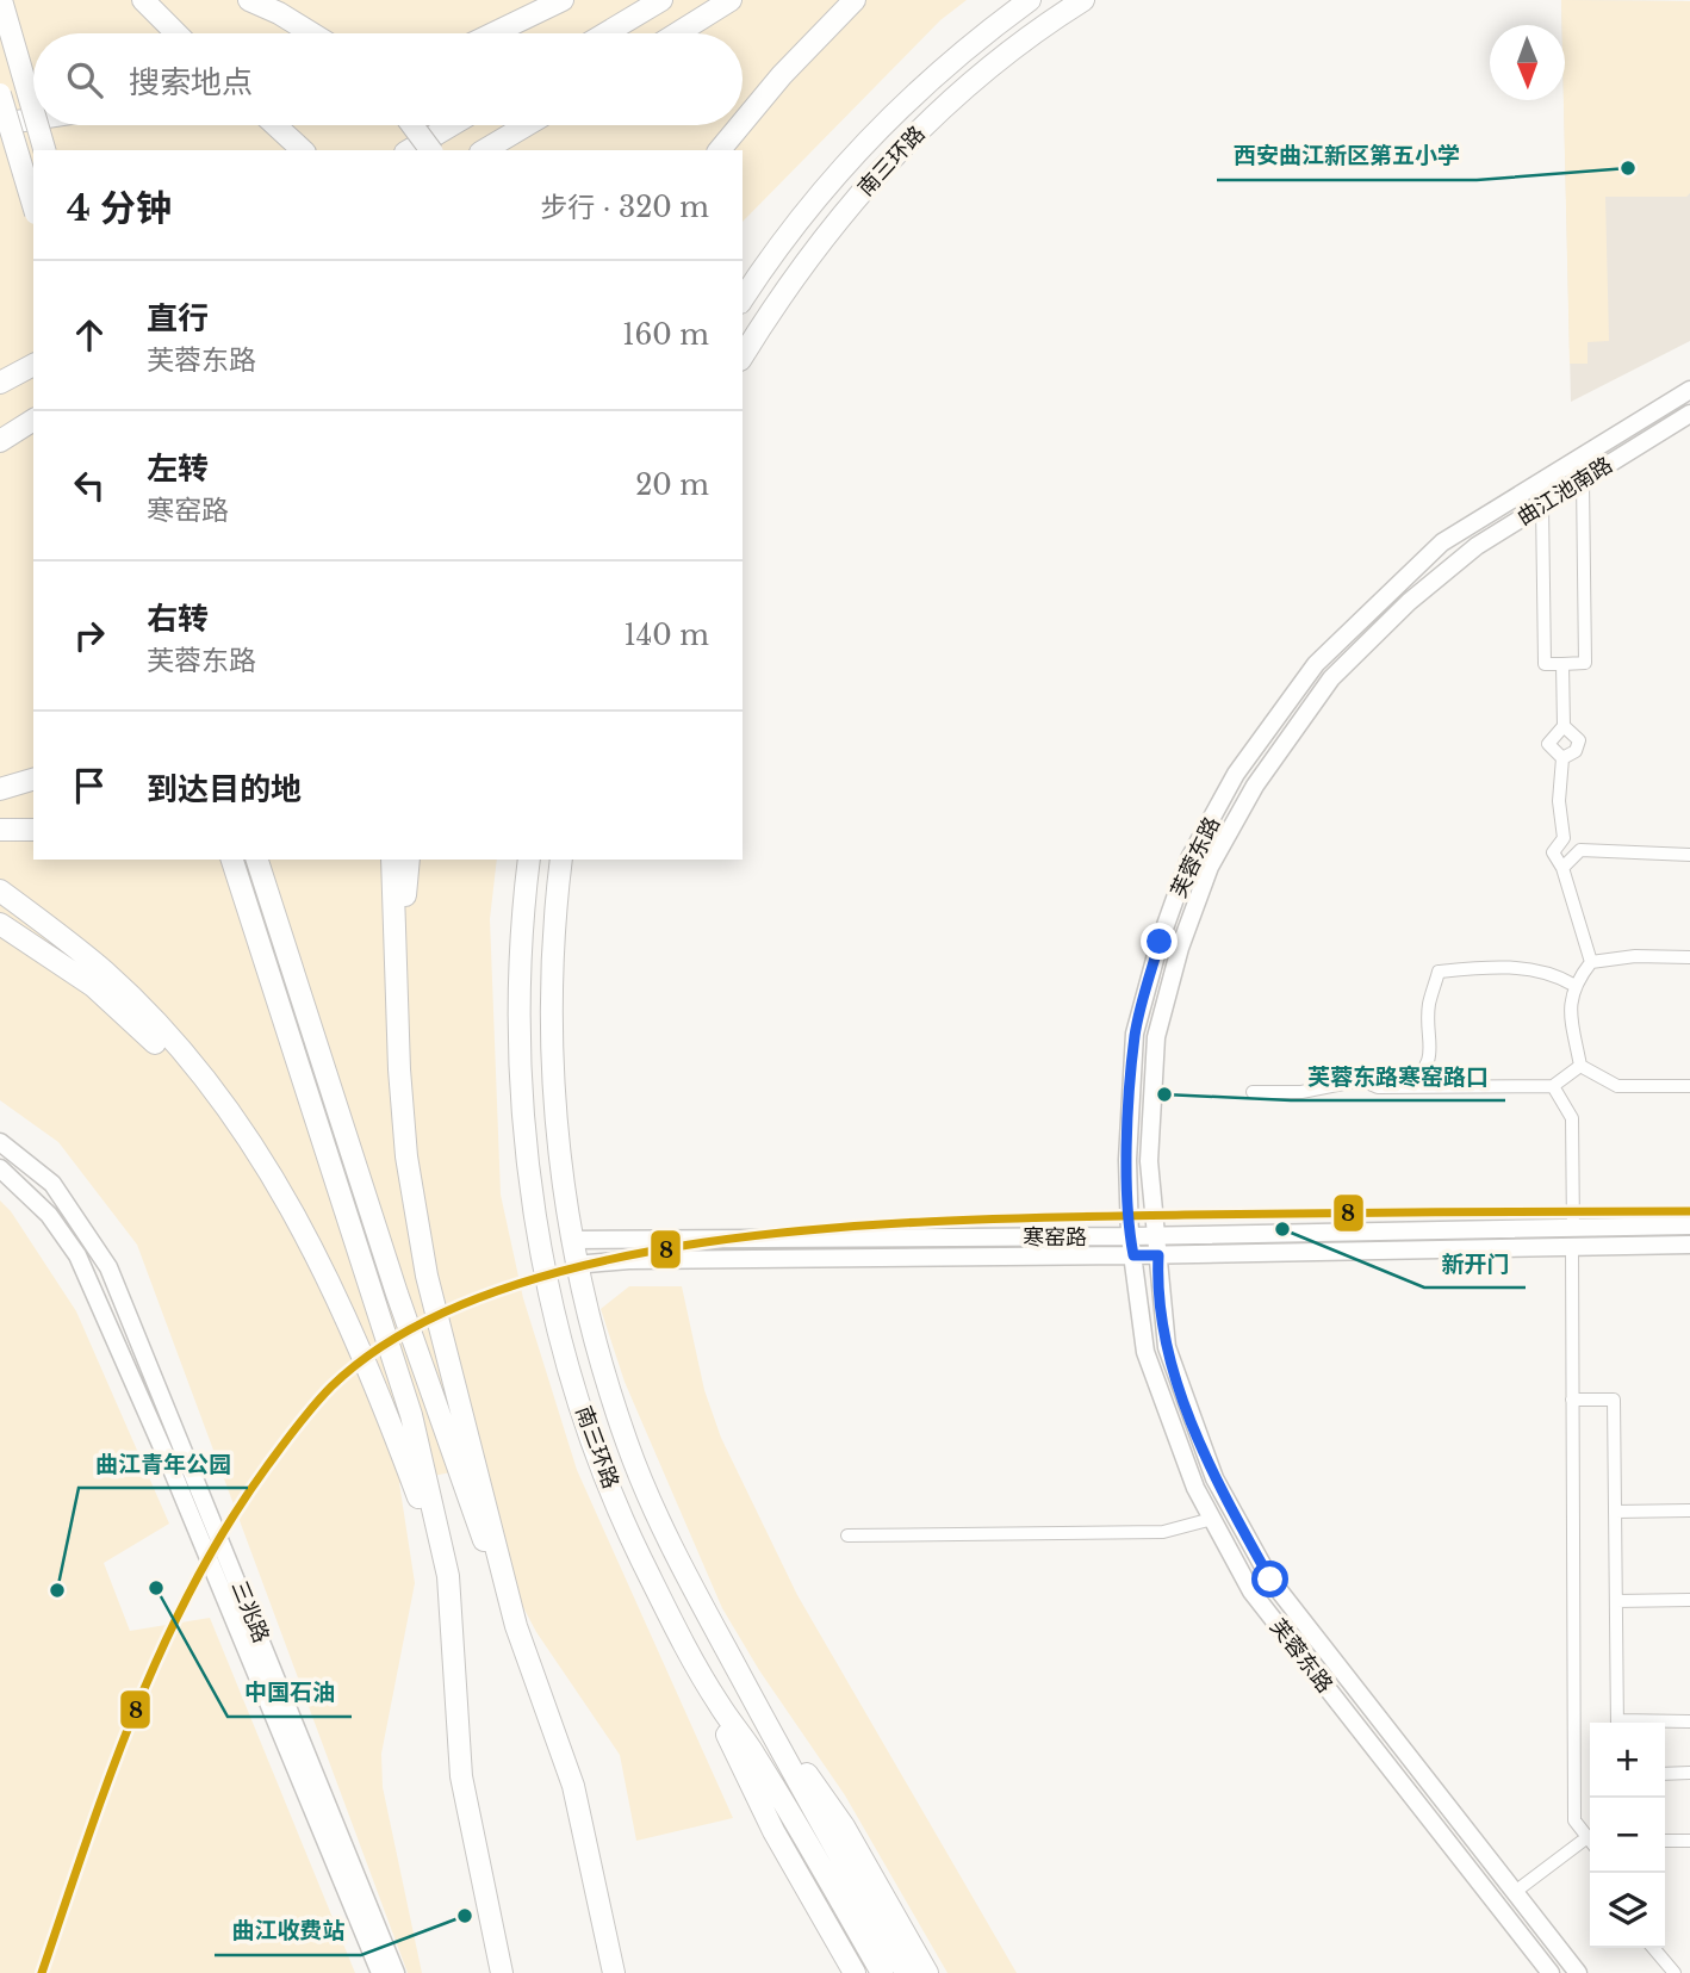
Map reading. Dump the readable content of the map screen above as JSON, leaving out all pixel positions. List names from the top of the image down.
{
  "streets": {
    "highway": ["南三环路"],
    "street": [
      "曲江池南路",
      "芙蓉东路",
      "寒窑路",
      "三兆路"
    ]
  },
  "crossings": [
    ["南三环路", "寒窑路"],
    ["曲江池南路", "芙蓉东路"],
    ["芙蓉东路", "寒窑路"]
  ],
  "places": [
    "西安曲江新区第五小学",
    "芙蓉东路寒窑路口",
    "新开门",
    "中国石油",
    "曲江青年公园",
    "曲江收费站"
  ],
  "lines": ["transit line 8"],
  "north": "bottom",
  "page": {
    "search": "搜索地点",
    "heading": ["4 分钟", "步行 · 320 m"],
    "list": [
      ["直行", "芙蓉东路", "160 m"],
      ["左转", "寒窑路", "20 m"],
      ["右转", "芙蓉东路", "140 m"],
      "到达目的地"
    ],
    "map_buttons": ["+", "−"]
  }
}
